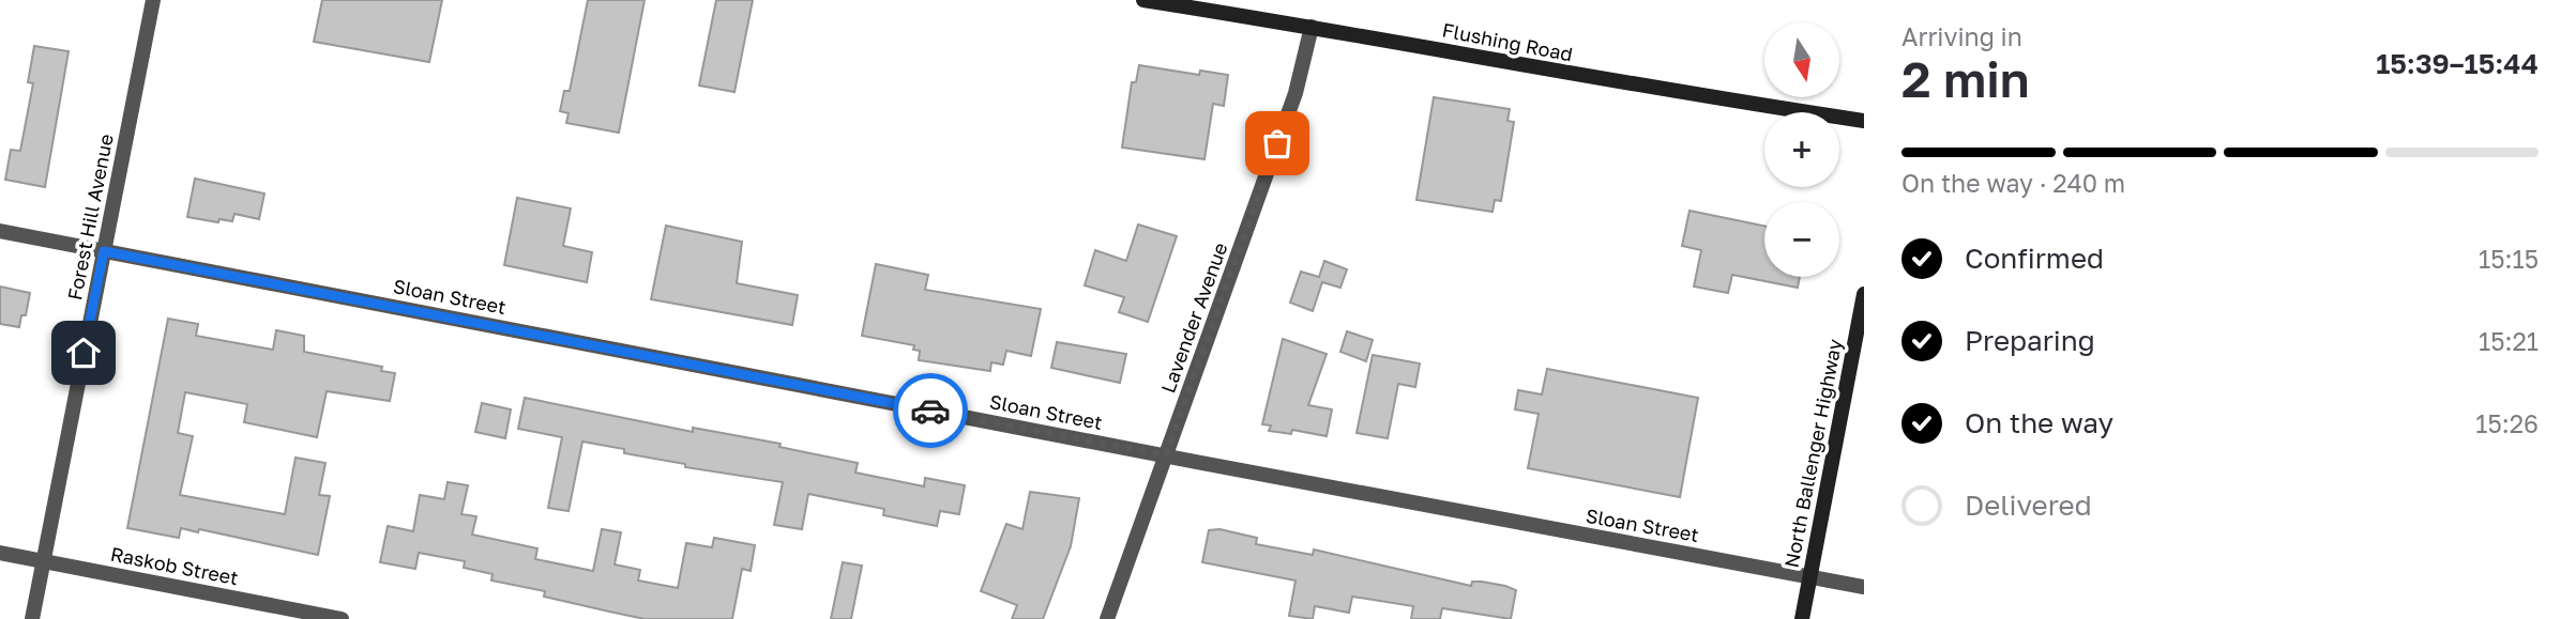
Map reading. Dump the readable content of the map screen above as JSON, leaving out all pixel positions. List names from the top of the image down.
{
  "streets": {
    "main road": ["Flushing Road", "North Ballenger Highway"],
    "street": [
      "Forest Hill Avenue",
      "Sloan Street",
      "Lavender Avenue",
      "Raskob Street"
    ]
  },
  "crossings": [
    ["Flushing Road", "Lavender Avenue"],
    ["Forest Hill Avenue", "Sloan Street"],
    ["Forest Hill Avenue", "Raskob Street"],
    ["Sloan Street", "Lavender Avenue"],
    ["Sloan Street", "North Ballenger Highway"]
  ],
  "north": "bottom",
  "page": {
    "heading": ["2 min", "Arriving in", "15:39–15:44"],
    "map_buttons": ["+", "−"],
    "bar": "On the way · 240 m",
    "list": [
      ["Confirmed", "15:15"],
      ["Preparing", "15:21"],
      ["On the way", "15:26"],
      "Delivered"
    ]
  }
}
